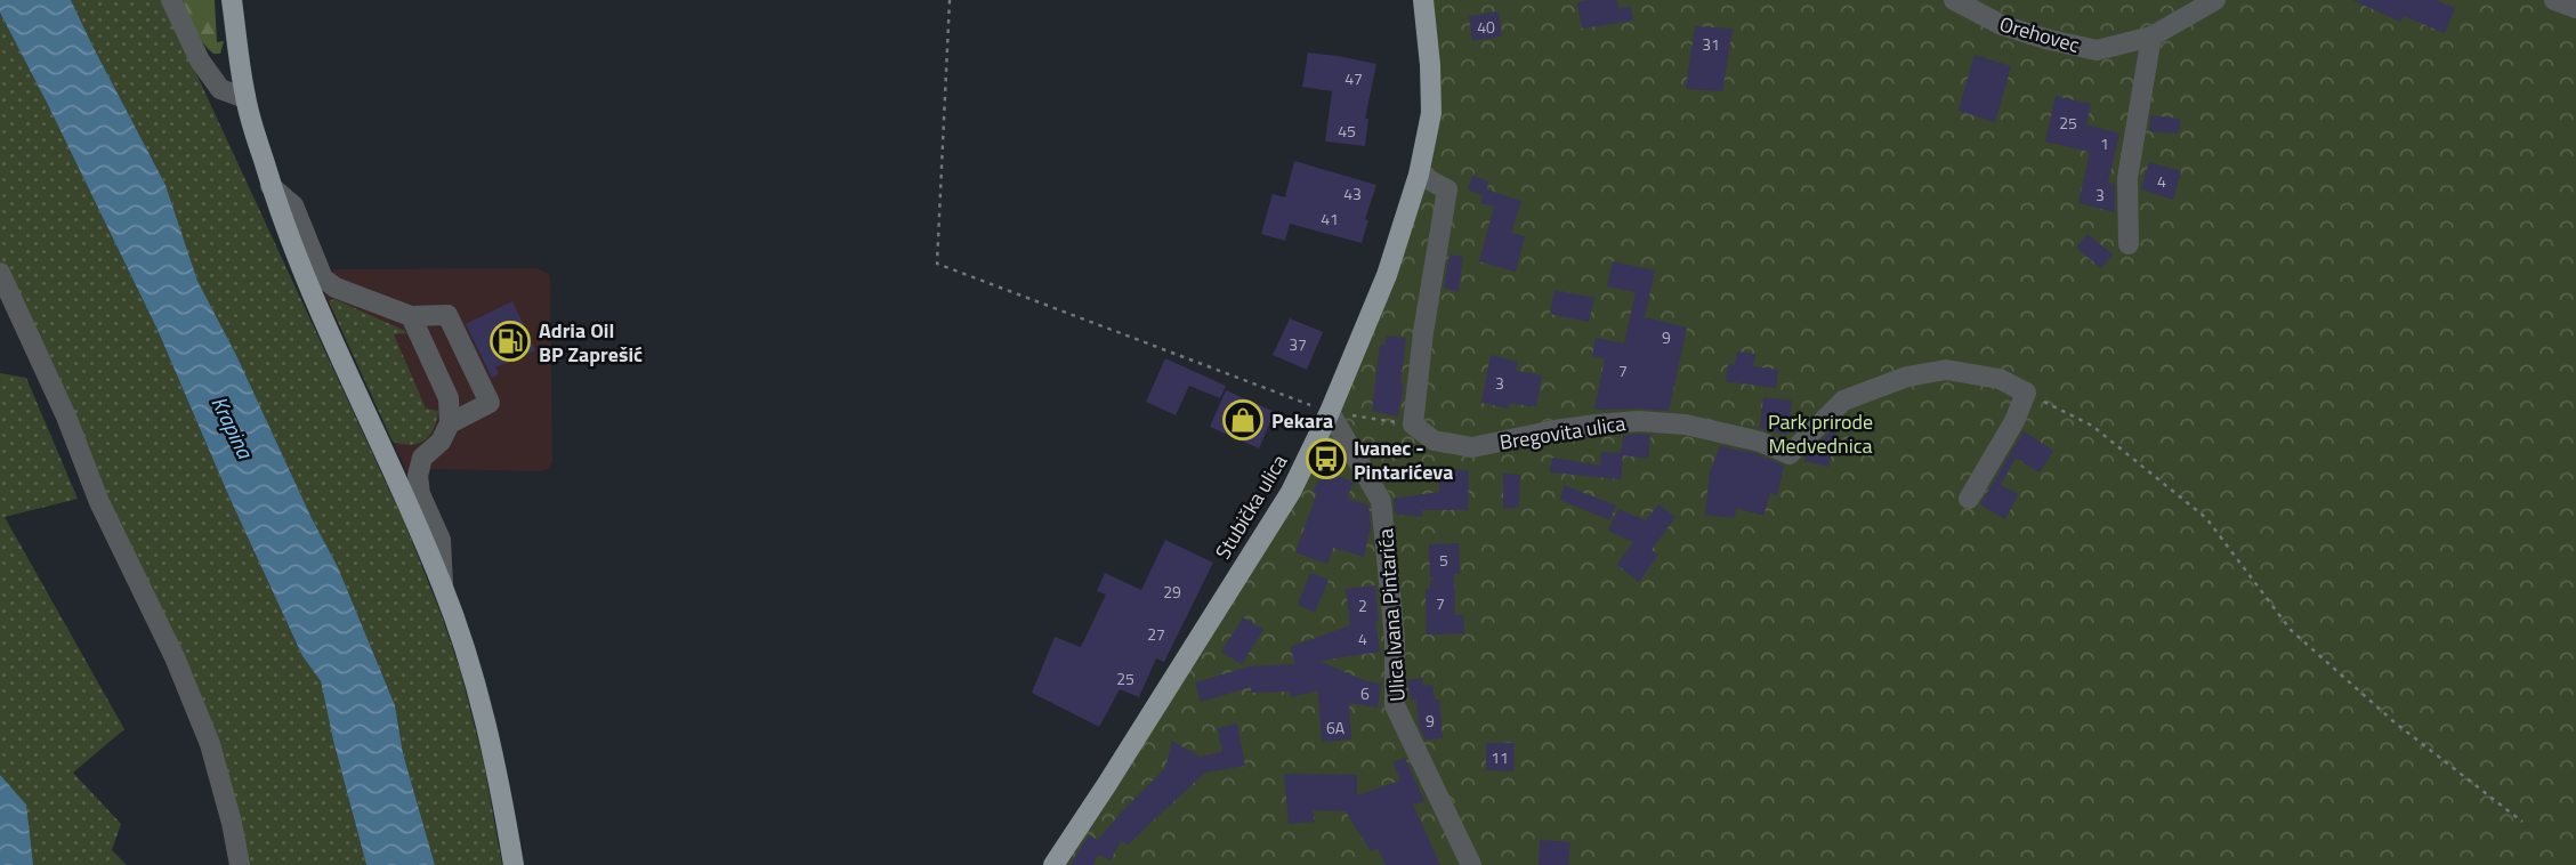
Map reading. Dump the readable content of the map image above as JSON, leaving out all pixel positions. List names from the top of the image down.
{
  "streets": {
    "main road": ["Stubička ulica"],
    "street": ["Orehovec", "Bregovita ulica", "Ulica Ivana Pintarića"]
  },
  "crossings": [
    ["Stubička ulica", "Ulica Ivana Pintarića"]
  ],
  "water": ["Krapina"],
  "parks": ["Park prirode Medvednica"],
  "places": {
    "fuel station": ["Adria Oil BP Zaprešić"],
    "shop": ["Pekara"],
    "bus stop": ["Ivanec - Pintarićeva"]
  },
  "house_numbers": [
    "40",
    "31",
    "47",
    "25",
    "45",
    "1",
    "4",
    "43",
    "3",
    "41",
    "9",
    "37",
    "7",
    "3",
    "5",
    "29",
    "7",
    "2",
    "27",
    "4",
    "25",
    "6",
    "9",
    "6A",
    "11"
  ]
}
